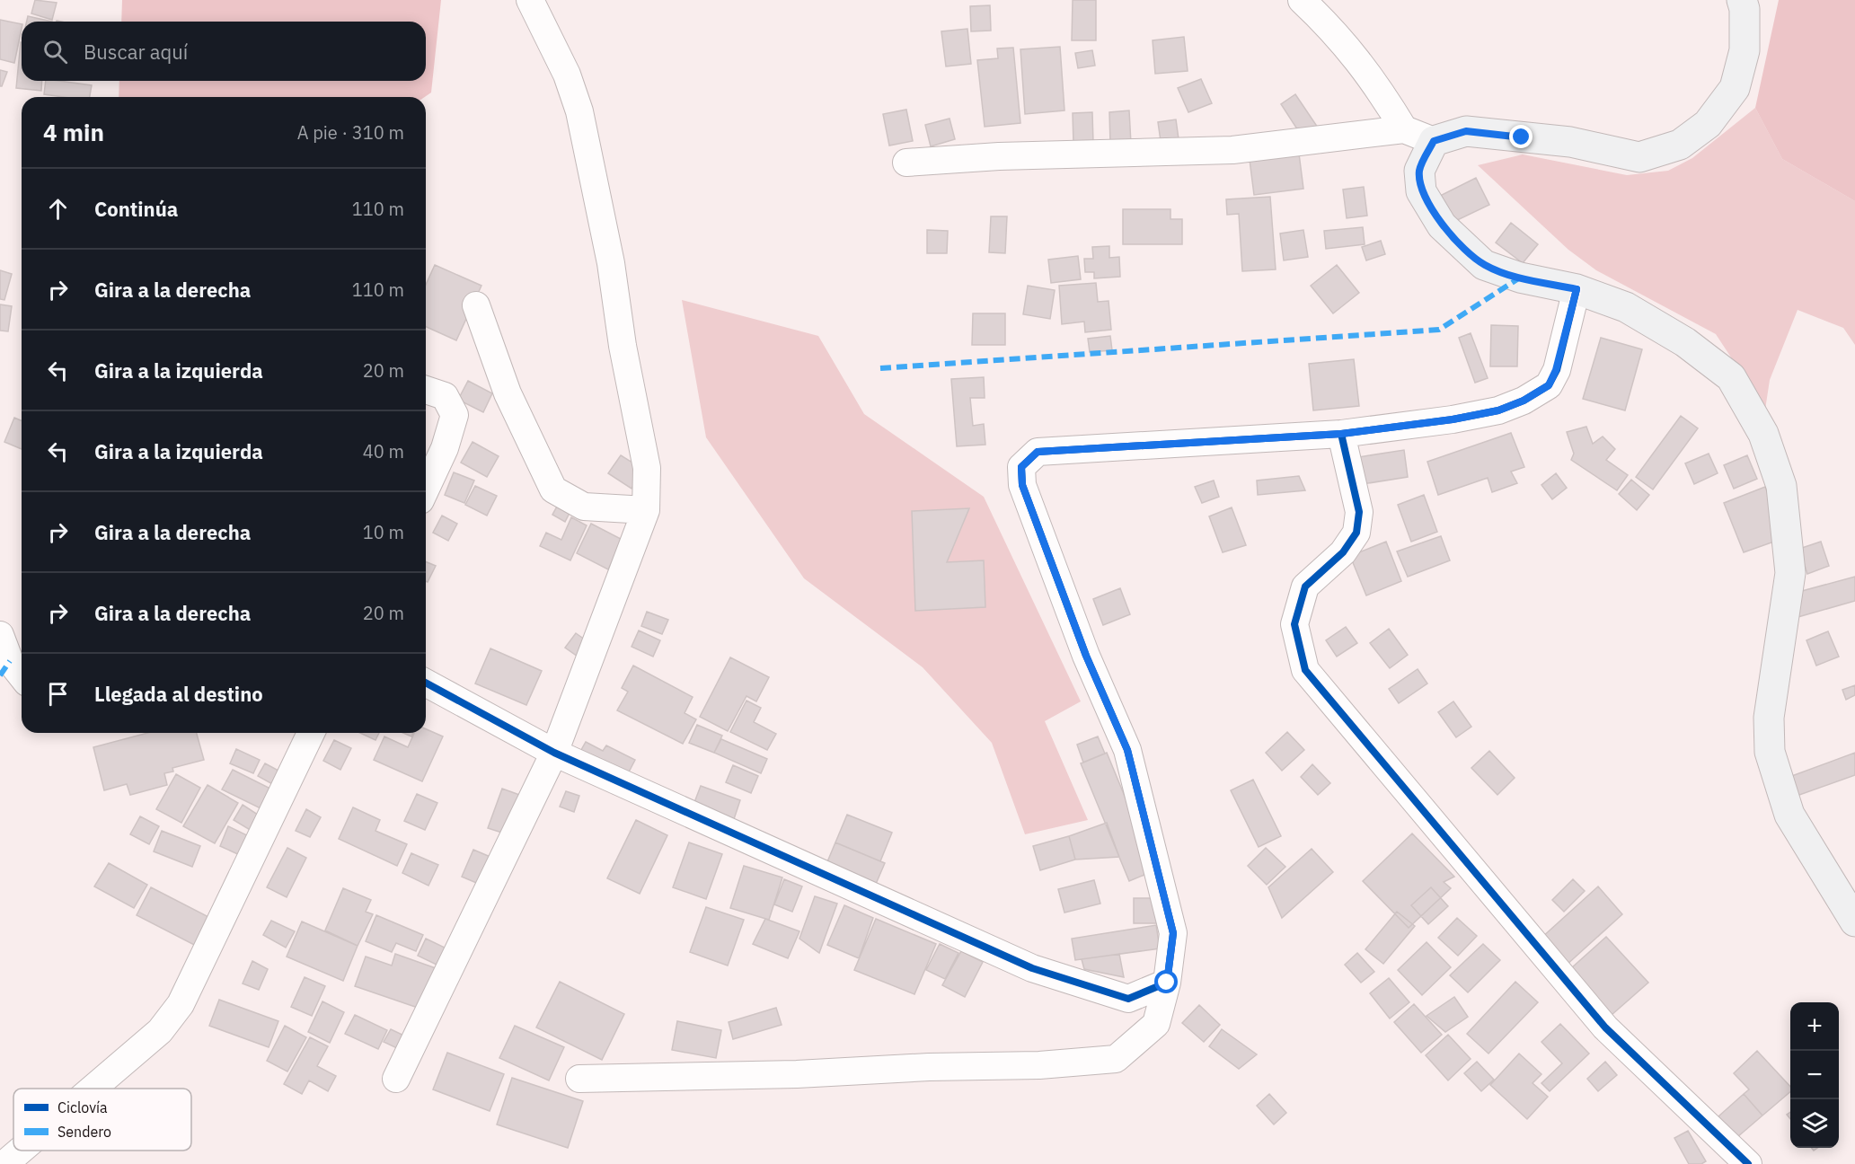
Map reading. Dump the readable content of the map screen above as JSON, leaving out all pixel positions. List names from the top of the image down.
{
  "legend": ["Ciclovía", "Sendero"],
  "page": {
    "search": "Buscar aquí",
    "heading": ["4 min", "A pie · 310 m"],
    "list": [
      ["Continúa", "110 m"],
      ["Gira a la derecha", "110 m"],
      ["Gira a la izquierda", "20 m"],
      ["Gira a la izquierda", "40 m"],
      ["Gira a la derecha", "10 m"],
      ["Gira a la derecha", "20 m"],
      "Llegada al destino"
    ],
    "map_buttons": ["+", "−"]
  }
}
